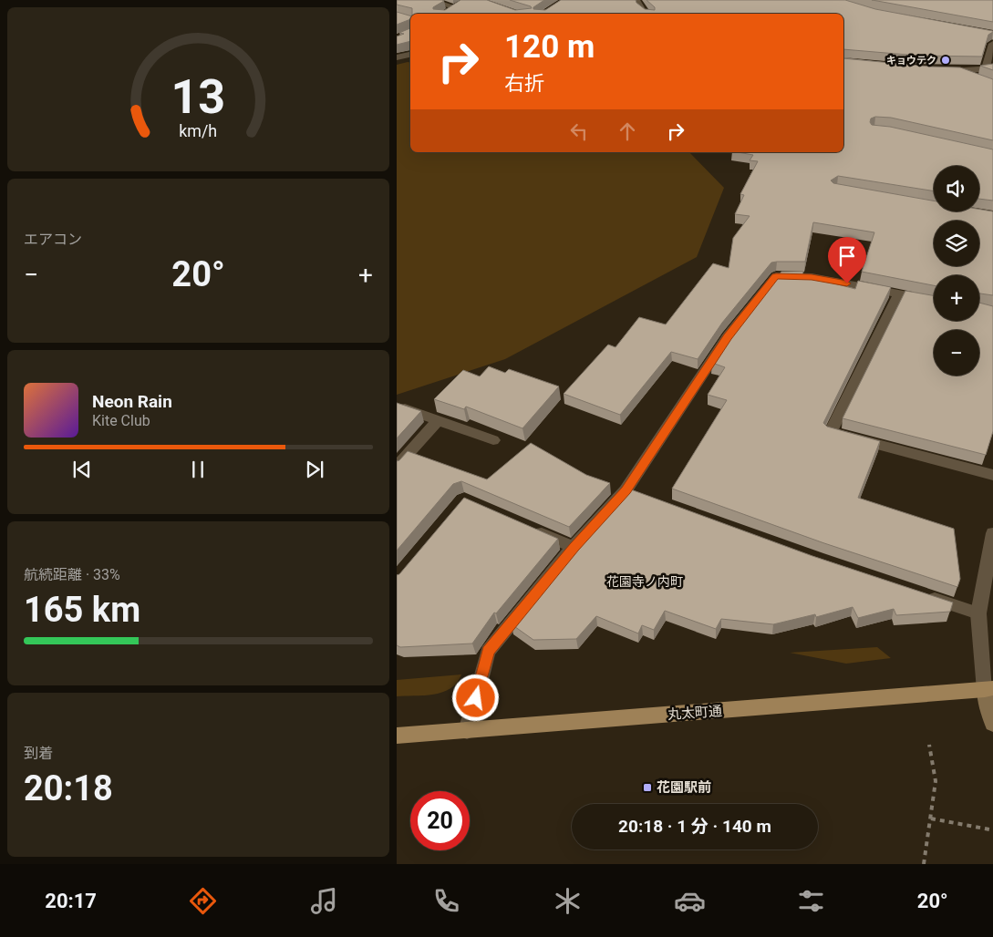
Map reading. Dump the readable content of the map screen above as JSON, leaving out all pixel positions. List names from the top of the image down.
{
  "streets": {
    "main road": ["丸太町通"]
  },
  "districts": ["花園寺ノ内町"],
  "places": {
    "other": ["キョウテク"],
    "transit": ["花園駅前"]
  },
  "page": {
    "turn": ["120 m", "右折"],
    "map_buttons": ["+", "−"],
    "tile": [
      "エアコン",
      ["航続距離 · 33%", "165 km"],
      ["到着", "20:18"]
    ],
    "heat": ["−", "20°", "+"],
    "song": ["Neon Rain", "Kite Club"],
    "limit": "20",
    "trip": "20:18 · 1 分 · 140 m",
    "tabs": ["20:17", "20°"],
    "gauge": ["13", "km/h"]
  }
}
